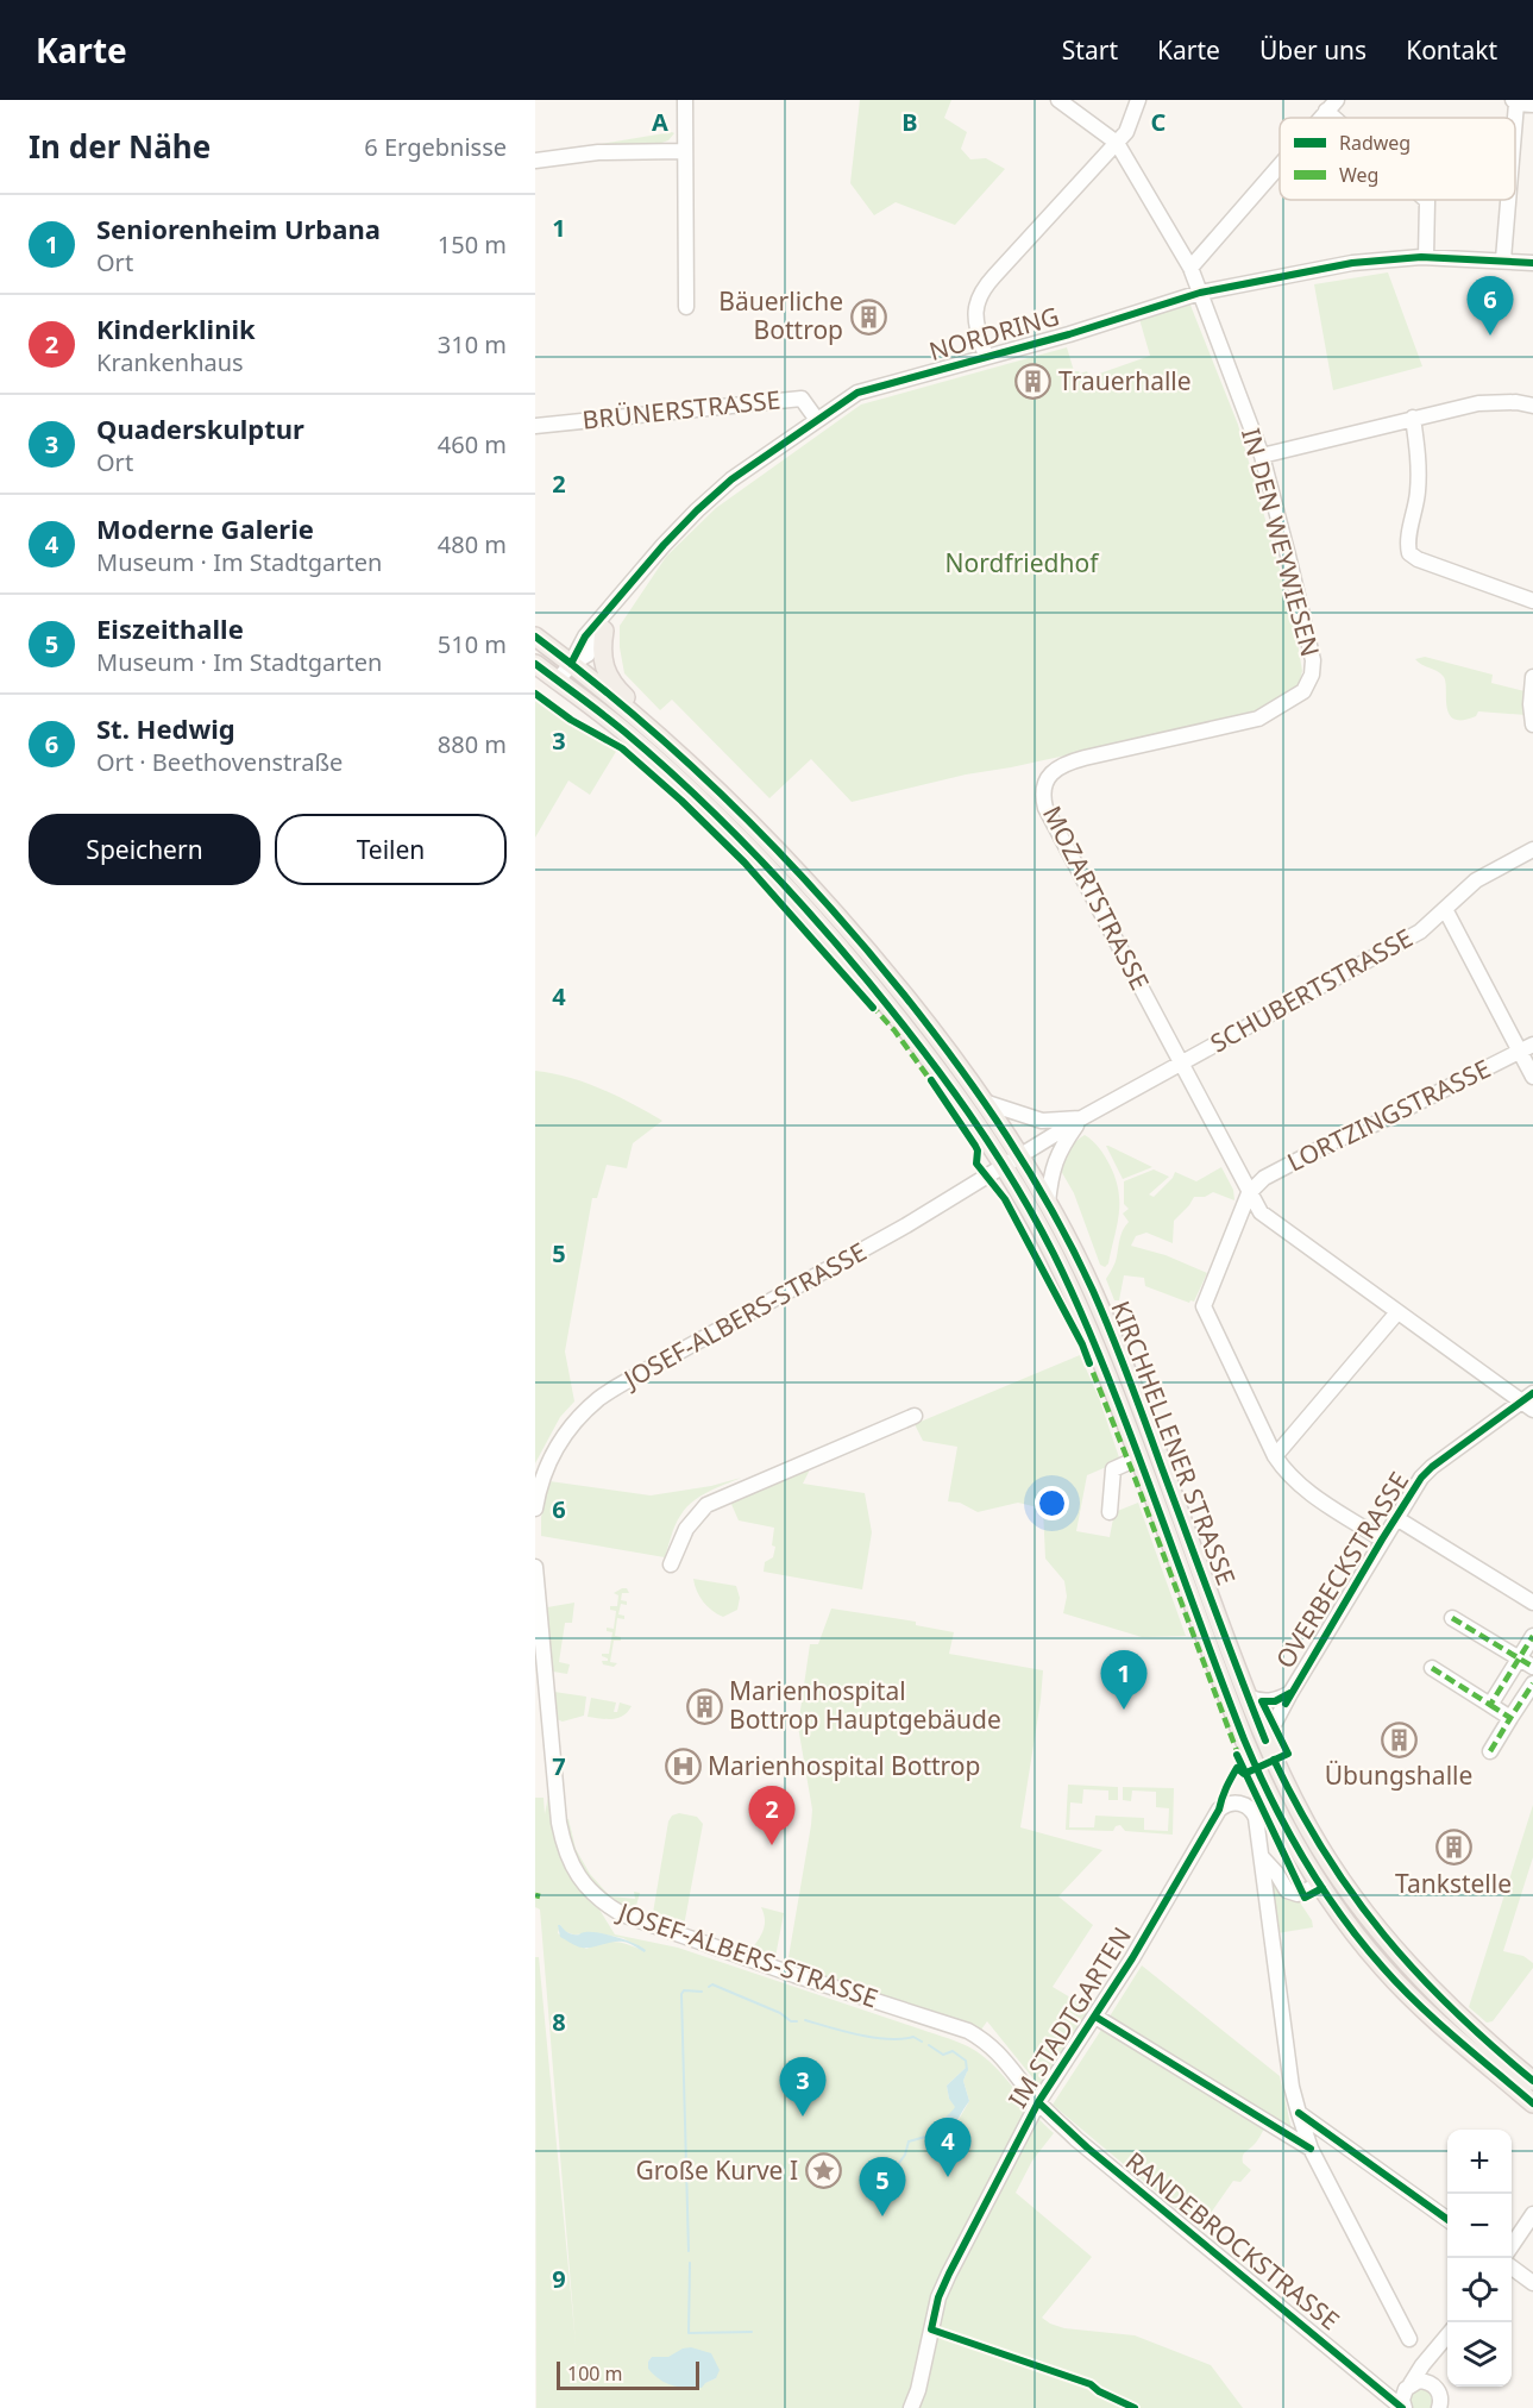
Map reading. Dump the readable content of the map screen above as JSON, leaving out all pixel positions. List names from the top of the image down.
{
  "streets": {
    "main road": ["KIRCHHELLENER STRASSE"],
    "street": [
      "NORDRING",
      "BRÜNERSTRASSE",
      "IN DEN WEYWIESEN",
      "MOZARTSTRASSE",
      "SCHUBERTSTRASSE",
      "LORTZINGSTRASSE",
      "JOSEF-ALBERS-STRASSE",
      "OVERBECKSTRASSE",
      "IM STADTGARTEN",
      "RANDEBROCKSTRASSE"
    ]
  },
  "crossings": [
    ["NORDRING", "BRÜNERSTRASSE"],
    ["NORDRING", "IN DEN WEYWIESEN"],
    ["NORDRING", "KIRCHHELLENER STRASSE"],
    ["IN DEN WEYWIESEN", "MOZARTSTRASSE"],
    ["MOZARTSTRASSE", "SCHUBERTSTRASSE"],
    ["MOZARTSTRASSE", "LORTZINGSTRASSE"],
    ["MOZARTSTRASSE", "OVERBECKSTRASSE"],
    ["SCHUBERTSTRASSE", "JOSEF-ALBERS-STRASSE"],
    ["SCHUBERTSTRASSE", "KIRCHHELLENER STRASSE"],
    ["JOSEF-ALBERS-STRASSE", "KIRCHHELLENER STRASSE"],
    ["JOSEF-ALBERS-STRASSE", "IM STADTGARTEN"],
    ["JOSEF-ALBERS-STRASSE", "RANDEBROCKSTRASSE"],
    ["KIRCHHELLENER STRASSE", "OVERBECKSTRASSE"],
    ["IM STADTGARTEN", "RANDEBROCKSTRASSE"]
  ],
  "parks": ["Nordfriedhof"],
  "places": {
    "building": [
      "Bäuerliche Bottrop",
      "Trauerhalle",
      "Marienhospital Bottrop Hauptgebäude",
      "Übungshalle",
      "Tankstelle"
    ],
    "hospital": ["Marienhospital Bottrop"],
    "place": ["Große Kurve I"]
  },
  "legend": ["Radweg", "Weg"],
  "scale_bar": "100 m",
  "page": {
    "header": "Karte",
    "nav": [
      "Start",
      "Karte",
      "Über uns",
      "Kontakt"
    ],
    "heading": ["In der Nähe", "6 Ergebnisse"],
    "list": [
      {
        "mark": "1",
        "name": "Seniorenheim Urbana",
        "note": "Ort",
        "value": "150 m"
      },
      {
        "mark": "2",
        "name": "Kinderklinik",
        "note": "Krankenhaus",
        "value": "310 m"
      },
      {
        "mark": "3",
        "name": "Quaderskulptur",
        "note": "Ort",
        "value": "460 m"
      },
      {
        "mark": "4",
        "name": "Moderne Galerie",
        "note": "Museum · Im Stadtgarten",
        "value": "480 m"
      },
      {
        "mark": "5",
        "name": "Eiszeithalle",
        "note": "Museum · Im Stadtgarten",
        "value": "510 m"
      },
      {
        "mark": "6",
        "name": "St. Hedwig",
        "note": "Ort · Beethovenstraße",
        "value": "880 m"
      }
    ],
    "pins": [
      "6",
      "1",
      "2",
      "3",
      "4",
      "5"
    ],
    "buttons": ["Speichern", "Teilen"],
    "map_buttons": ["+", "−"],
    "scale": "100 m"
  },
  "grid": {
    "columns": ["A", "B", "C"],
    "rows": [
      "1",
      "2",
      "3",
      "4",
      "5",
      "6",
      "7",
      "8",
      "9"
    ]
  }
}
